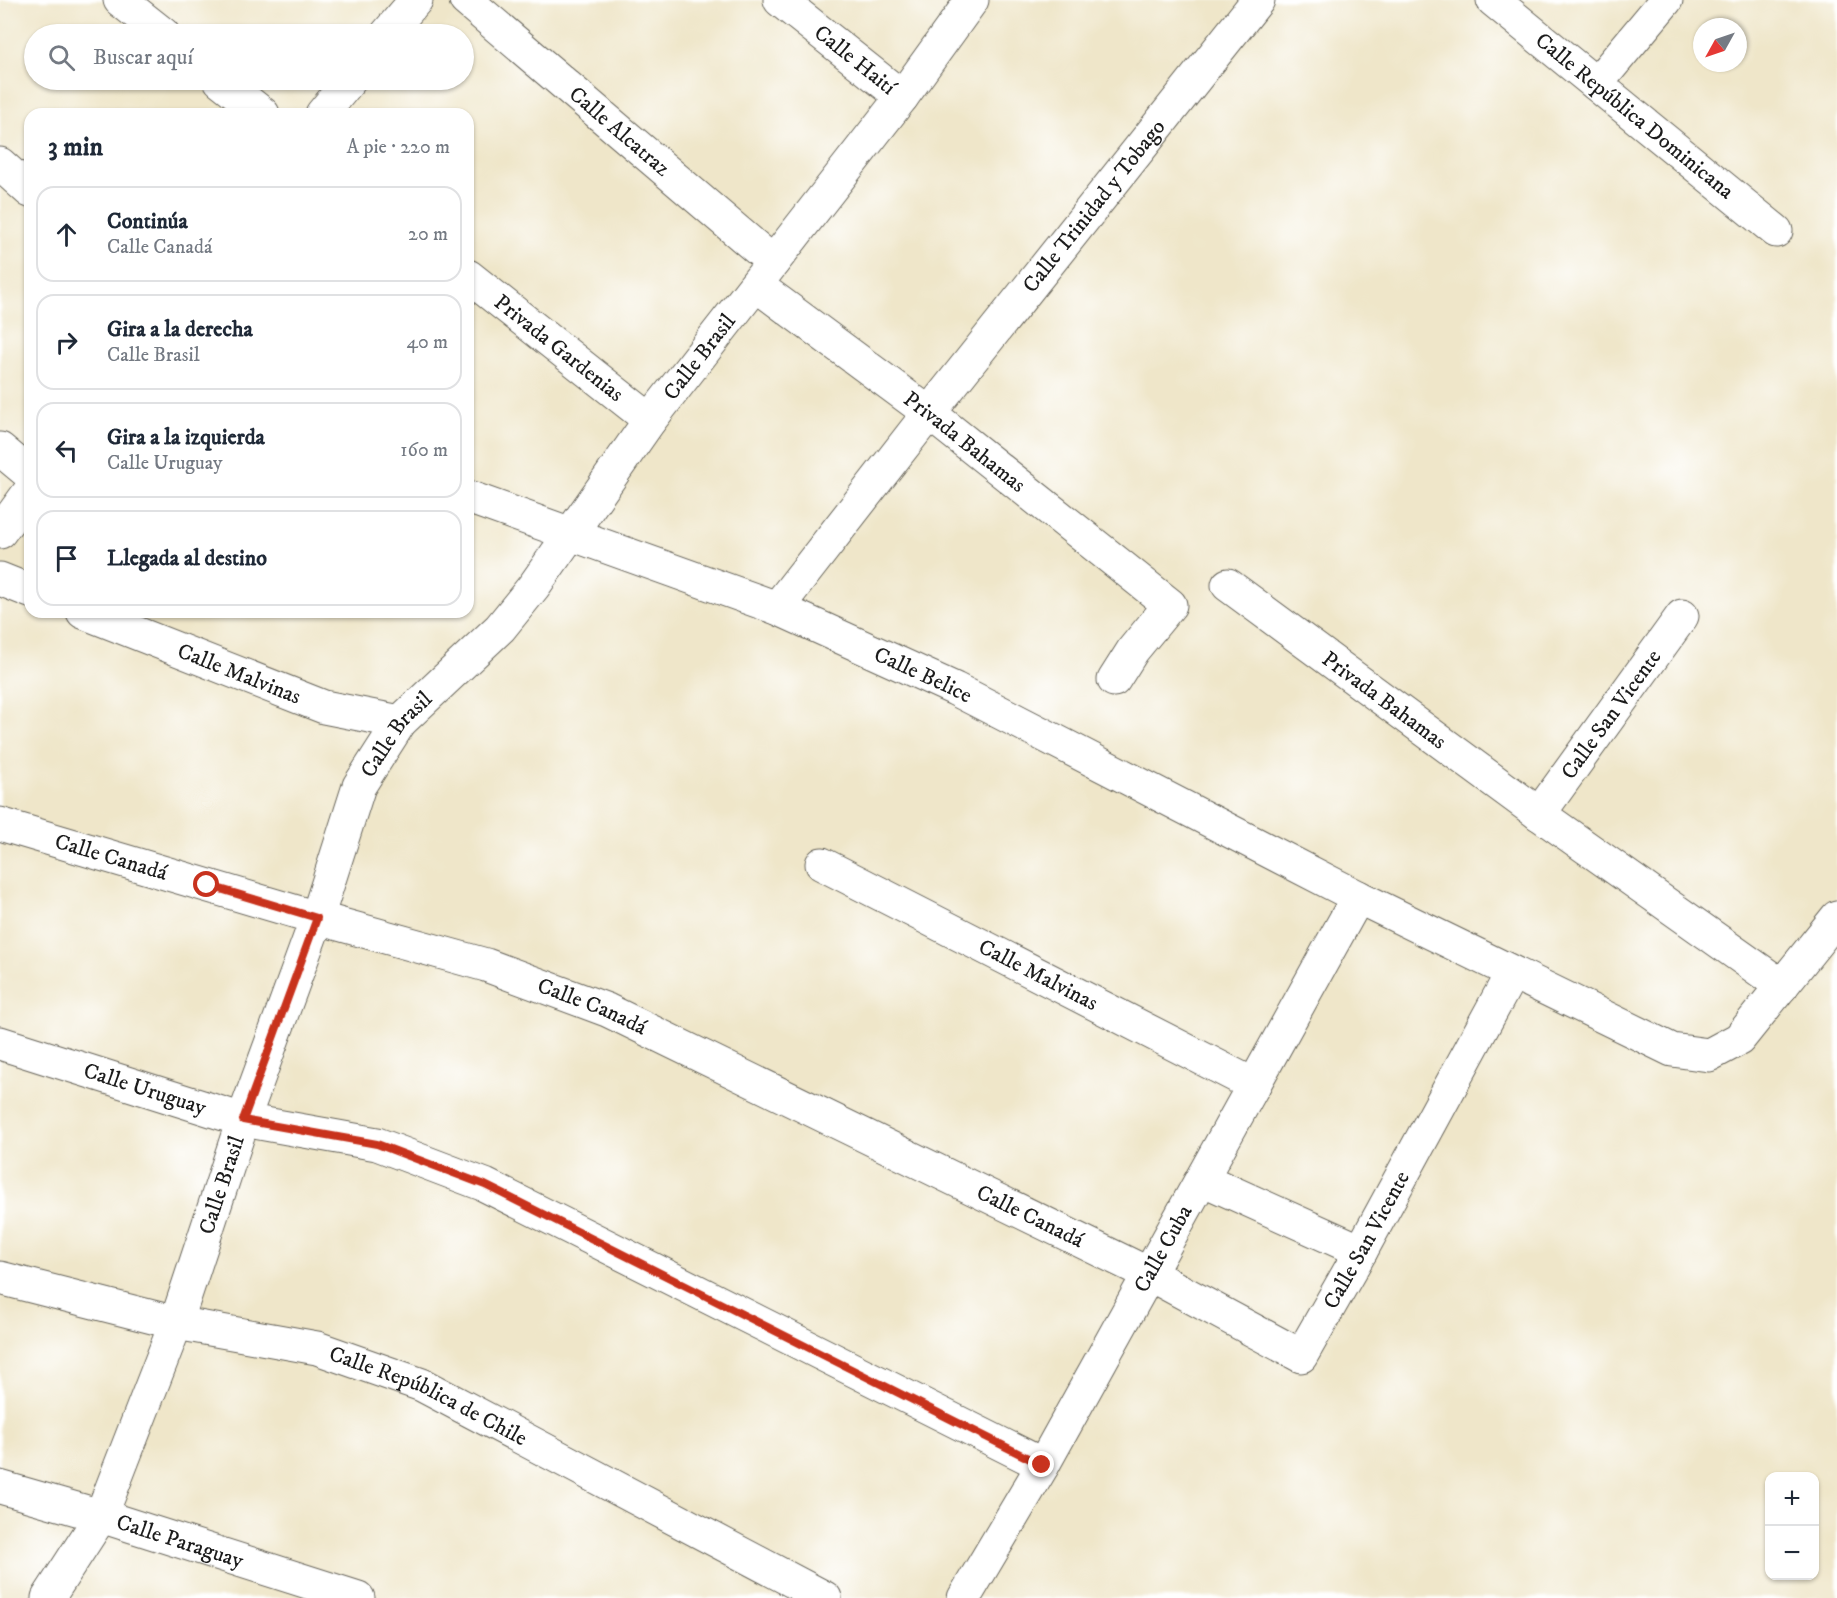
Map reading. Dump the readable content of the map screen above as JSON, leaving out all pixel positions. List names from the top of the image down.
{
  "streets": {
    "street": [
      "Calle Haití",
      "Calle República Dominicana",
      "Calle Alcatraz",
      "Calle Trinidad y Tobago",
      "Privada Gardenias",
      "Calle Brasil",
      "Privada Bahamas",
      "Calle Malvinas",
      "Calle Belice",
      "Calle San Vicente",
      "Calle Canadá",
      "Calle Uruguay",
      "Calle Cuba",
      "Calle República de Chile",
      "Calle Paraguay"
    ]
  },
  "crossings": [
    ["Calle Haití", "Calle Brasil"],
    ["Calle Alcatraz", "Calle Brasil"],
    ["Calle Alcatraz", "Privada Bahamas"],
    ["Calle Trinidad y Tobago", "Privada Bahamas"],
    ["Calle Trinidad y Tobago", "Calle Belice"],
    ["Privada Gardenias", "Calle Brasil"],
    ["Calle Brasil", "Privada Bahamas"],
    ["Calle Brasil", "Calle Malvinas"],
    ["Calle Brasil", "Calle Belice"],
    ["Calle Brasil", "Calle Canadá"],
    ["Calle Brasil", "Calle Uruguay"],
    ["Calle Brasil", "Calle República de Chile"],
    ["Calle Brasil", "Calle Paraguay"],
    ["Privada Bahamas", "Calle Belice"],
    ["Privada Bahamas", "Calle San Vicente"],
    ["Calle Malvinas", "Calle Cuba"],
    ["Calle Belice", "Calle San Vicente"],
    ["Calle Belice", "Calle Cuba"],
    ["Calle San Vicente", "Calle Canadá"],
    ["Calle San Vicente", "Calle Cuba"],
    ["Calle Canadá", "Calle Cuba"],
    ["Calle Uruguay", "Calle Cuba"]
  ],
  "north": "bottom left",
  "page": {
    "search": "Buscar aquí",
    "heading": ["3 min", "A pie · 220 m"],
    "list": [
      ["Continúa", "Calle Canadá", "20 m"],
      ["Gira a la derecha", "Calle Brasil", "40 m"],
      ["Gira a la izquierda", "Calle Uruguay", "160 m"],
      "Llegada al destino"
    ],
    "map_buttons": ["+", "−"]
  }
}
